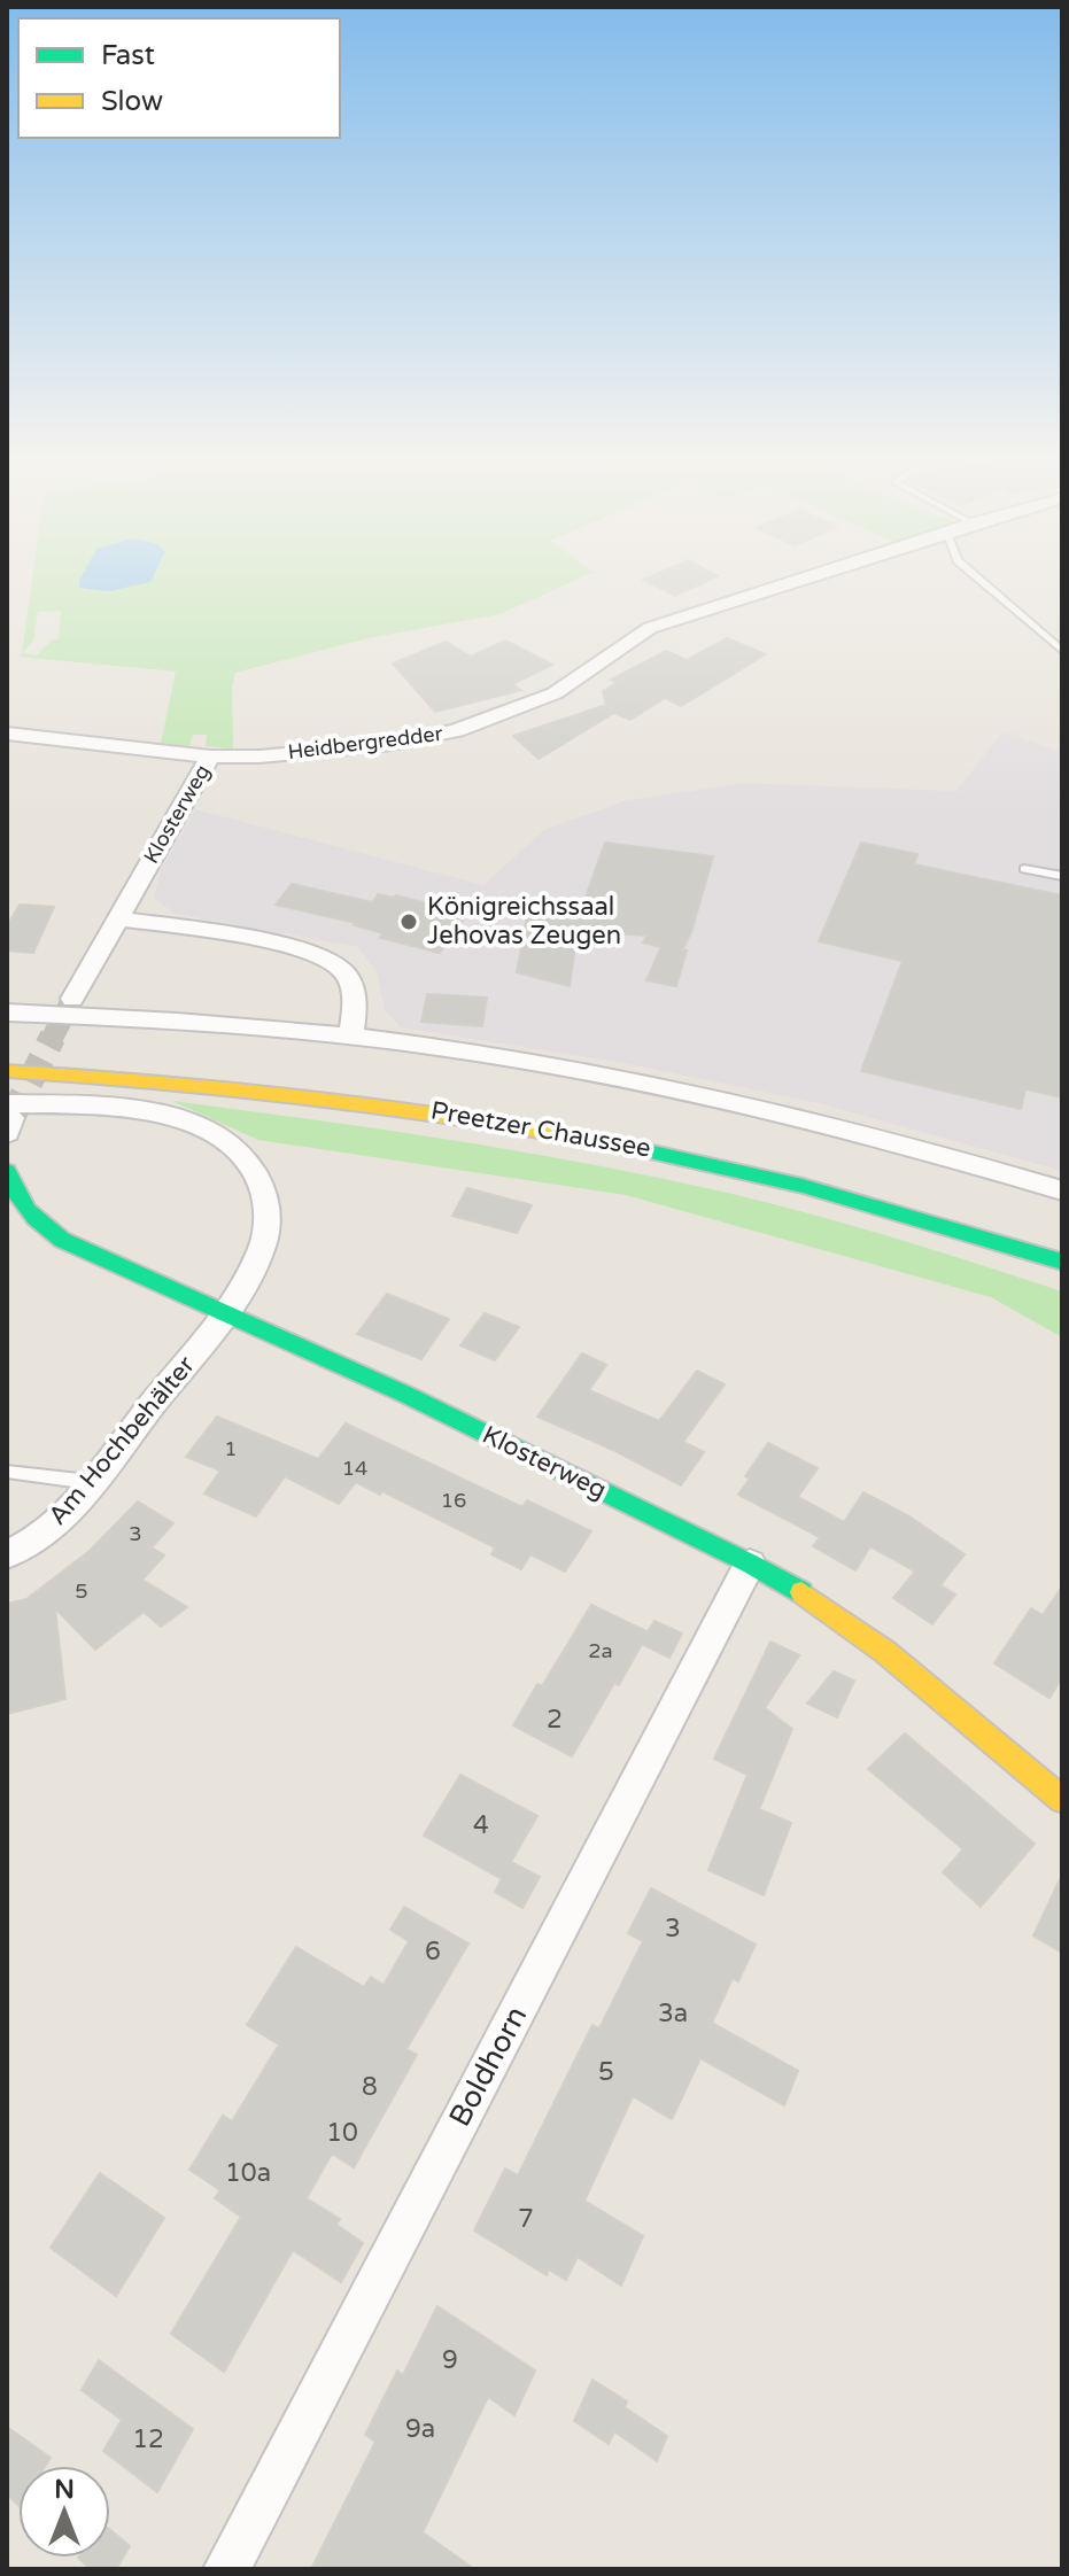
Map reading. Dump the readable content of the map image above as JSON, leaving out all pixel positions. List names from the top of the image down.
{
  "streets": {
    "main road": ["Klosterweg", "Preetzer Chaussee"],
    "street": ["Heidbergredder", "Am Hochbehälter", "Boldhorn"]
  },
  "crossings": [
    ["Heidbergredder", "Klosterweg"],
    ["Klosterweg", "Am Hochbehälter"],
    ["Klosterweg", "Boldhorn"]
  ],
  "places": ["Königreichssaal Jehovas Zeugen"],
  "house_numbers": [
    "1",
    "14",
    "16",
    "3",
    "5",
    "2a",
    "2",
    "4",
    "3",
    "6",
    "3a",
    "5",
    "8",
    "10",
    "10a",
    "7",
    "9",
    "9a",
    "12"
  ],
  "legend": ["Fast", "Slow"],
  "north": "top"
}
